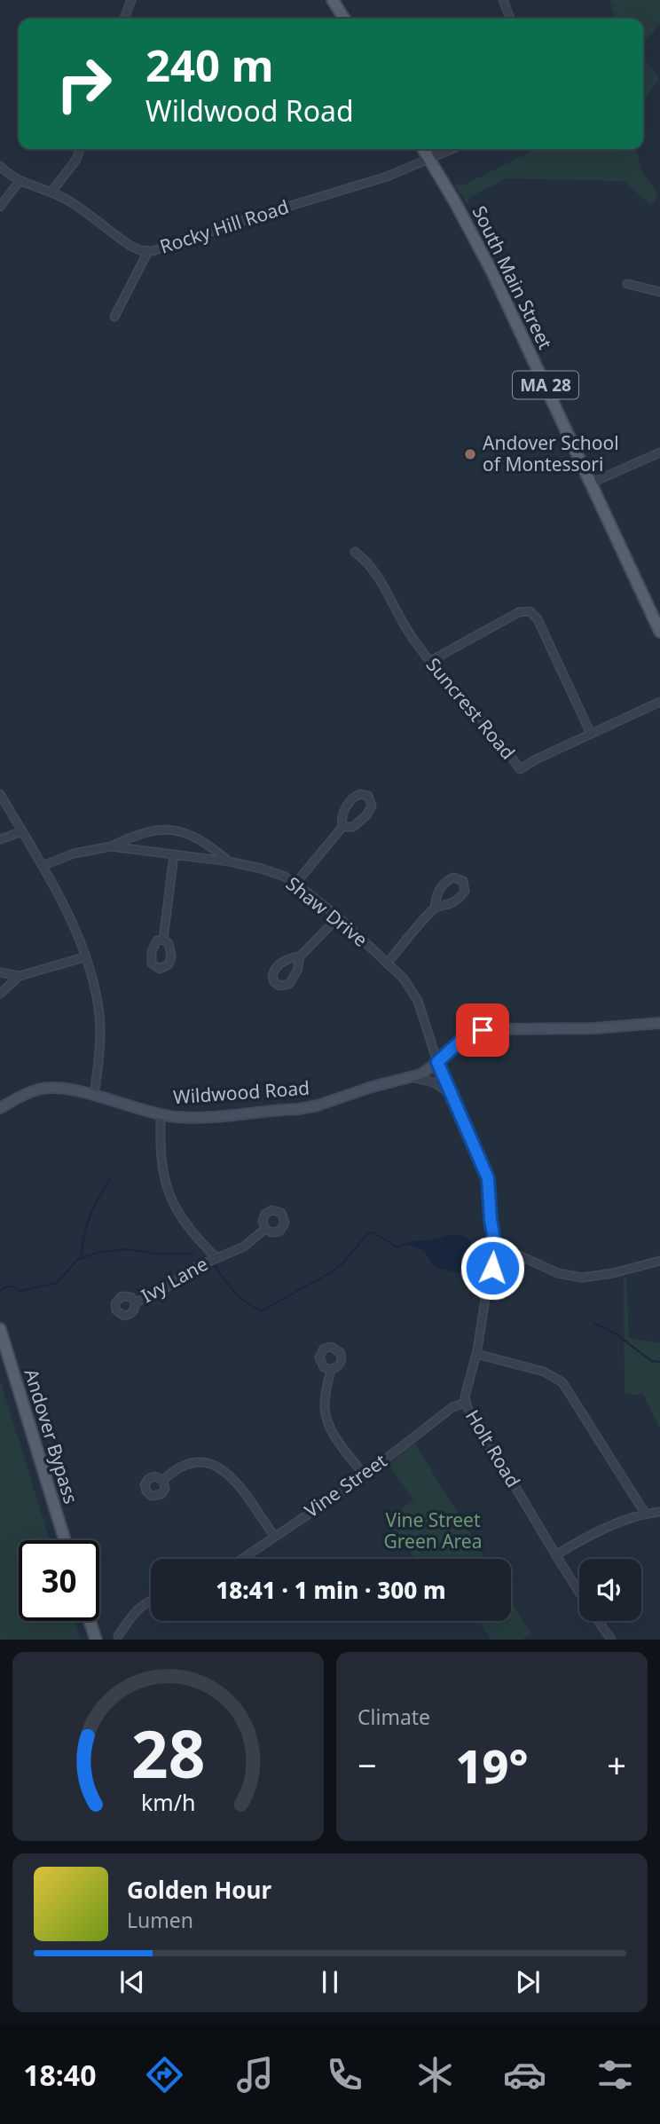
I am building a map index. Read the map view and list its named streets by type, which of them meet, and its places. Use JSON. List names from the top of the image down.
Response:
{
  "streets": {
    "main road": ["South Main Street", "MA 28", "Andover Bypass"],
    "street": [
      "Rocky Hill Road",
      "Suncrest Road",
      "Shaw Drive",
      "Wildwood Road",
      "Ivy Lane",
      "Holt Road",
      "Vine Street"
    ]
  },
  "crossings": [
    ["Rocky Hill Road", "South Main Street"],
    ["Shaw Drive", "Wildwood Road"],
    ["Shaw Drive", "Holt Road"],
    ["Wildwood Road", "Ivy Lane"],
    ["Wildwood Road", "Holt Road"],
    ["Holt Road", "Vine Street"]
  ],
  "parks": ["Vine Street Green Area"],
  "places": ["Andover School of Montessori"],
  "page": {
    "turn": ["240 m", "Wildwood Road"],
    "limit": "30",
    "trip": "18:41 · 1 min · 300 m",
    "tile": "Climate",
    "heat": ["−", "19°", "+"],
    "song": ["Golden Hour", "Lumen"],
    "tabs": "18:40",
    "gauge": ["28", "km/h"]
  }
}
